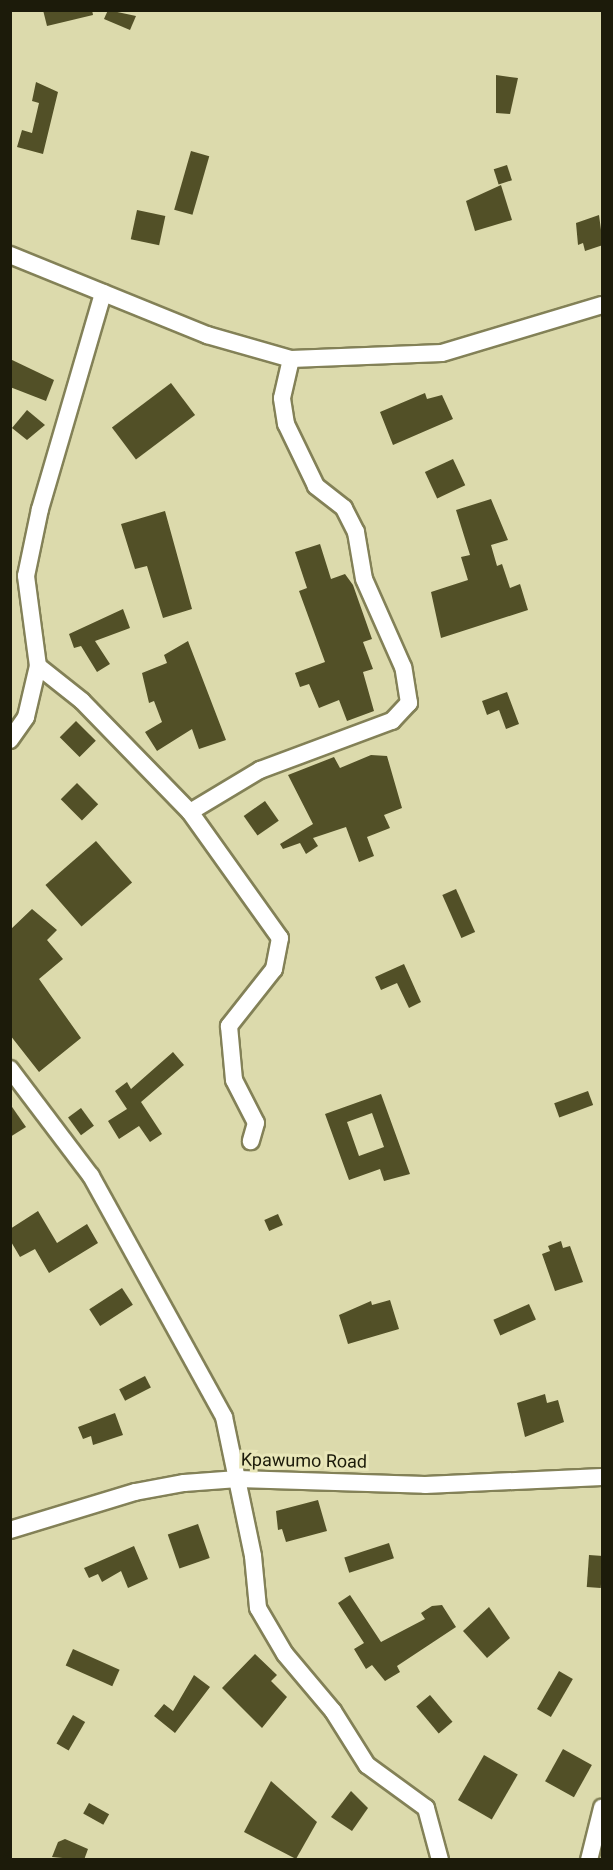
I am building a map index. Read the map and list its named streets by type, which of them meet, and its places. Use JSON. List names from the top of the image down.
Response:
{
  "streets": {
    "street": ["Kpawumo Road"]
  }
}
